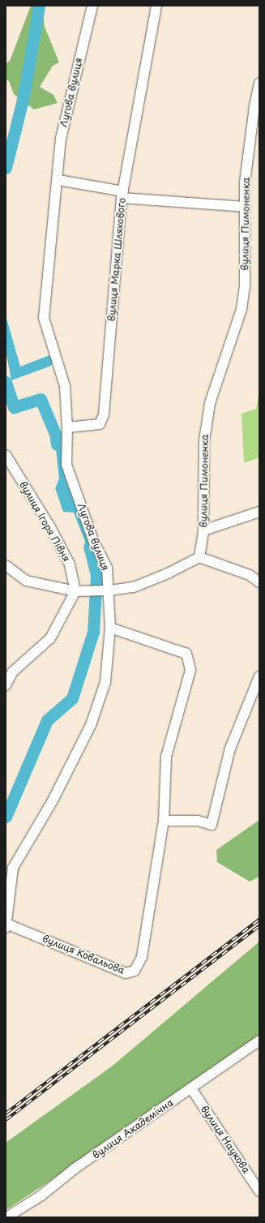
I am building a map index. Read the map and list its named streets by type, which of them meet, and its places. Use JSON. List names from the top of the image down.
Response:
{
  "streets": {
    "street": [
      "Лугова вулиця",
      "вулиця Пимоненка",
      "вулиця Марка Шляхового",
      "вулиця Ігоря Півня",
      "вулиця Ковальова",
      "вулиця Академічна",
      "вулиця Наукова"
    ]
  },
  "crossings": [
    ["Лугова вулиця", "вулиця Марка Шляхового"],
    ["Лугова вулиця", "вулиця Ковальова"],
    ["вулиця Академічна", "вулиця Наукова"]
  ]
}
